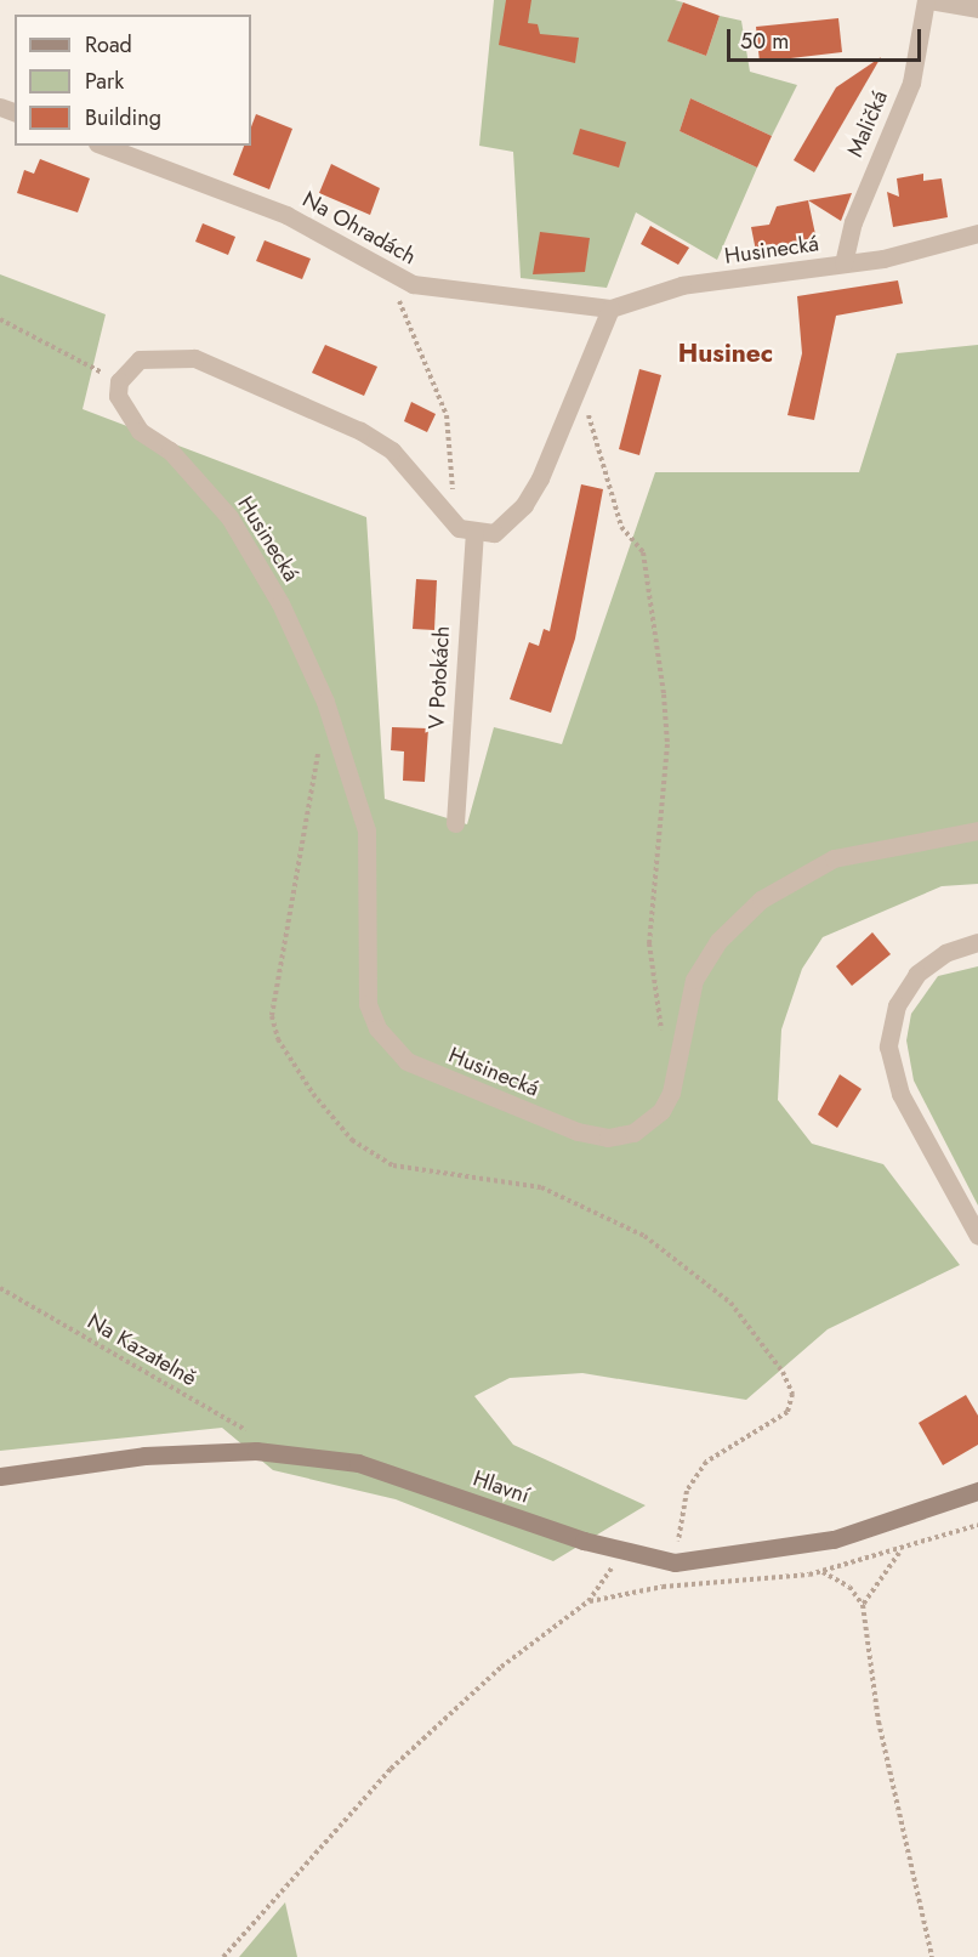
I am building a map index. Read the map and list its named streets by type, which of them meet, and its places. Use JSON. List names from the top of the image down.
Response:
{
  "streets": {
    "street": [
      "Maličká",
      "Na Ohradách",
      "Husinecká",
      "V Potokách",
      "Hlavní"
    ],
    "path": ["Na Kazatelně"]
  },
  "crossings": [
    ["Maličká", "Husinecká"],
    ["Na Ohradách", "Husinecká"],
    ["Na Kazatelně", "Hlavní"]
  ],
  "districts": ["Husinec"],
  "legend": ["Road", "Park", "Building"],
  "scale_bar": "50 m"
}
